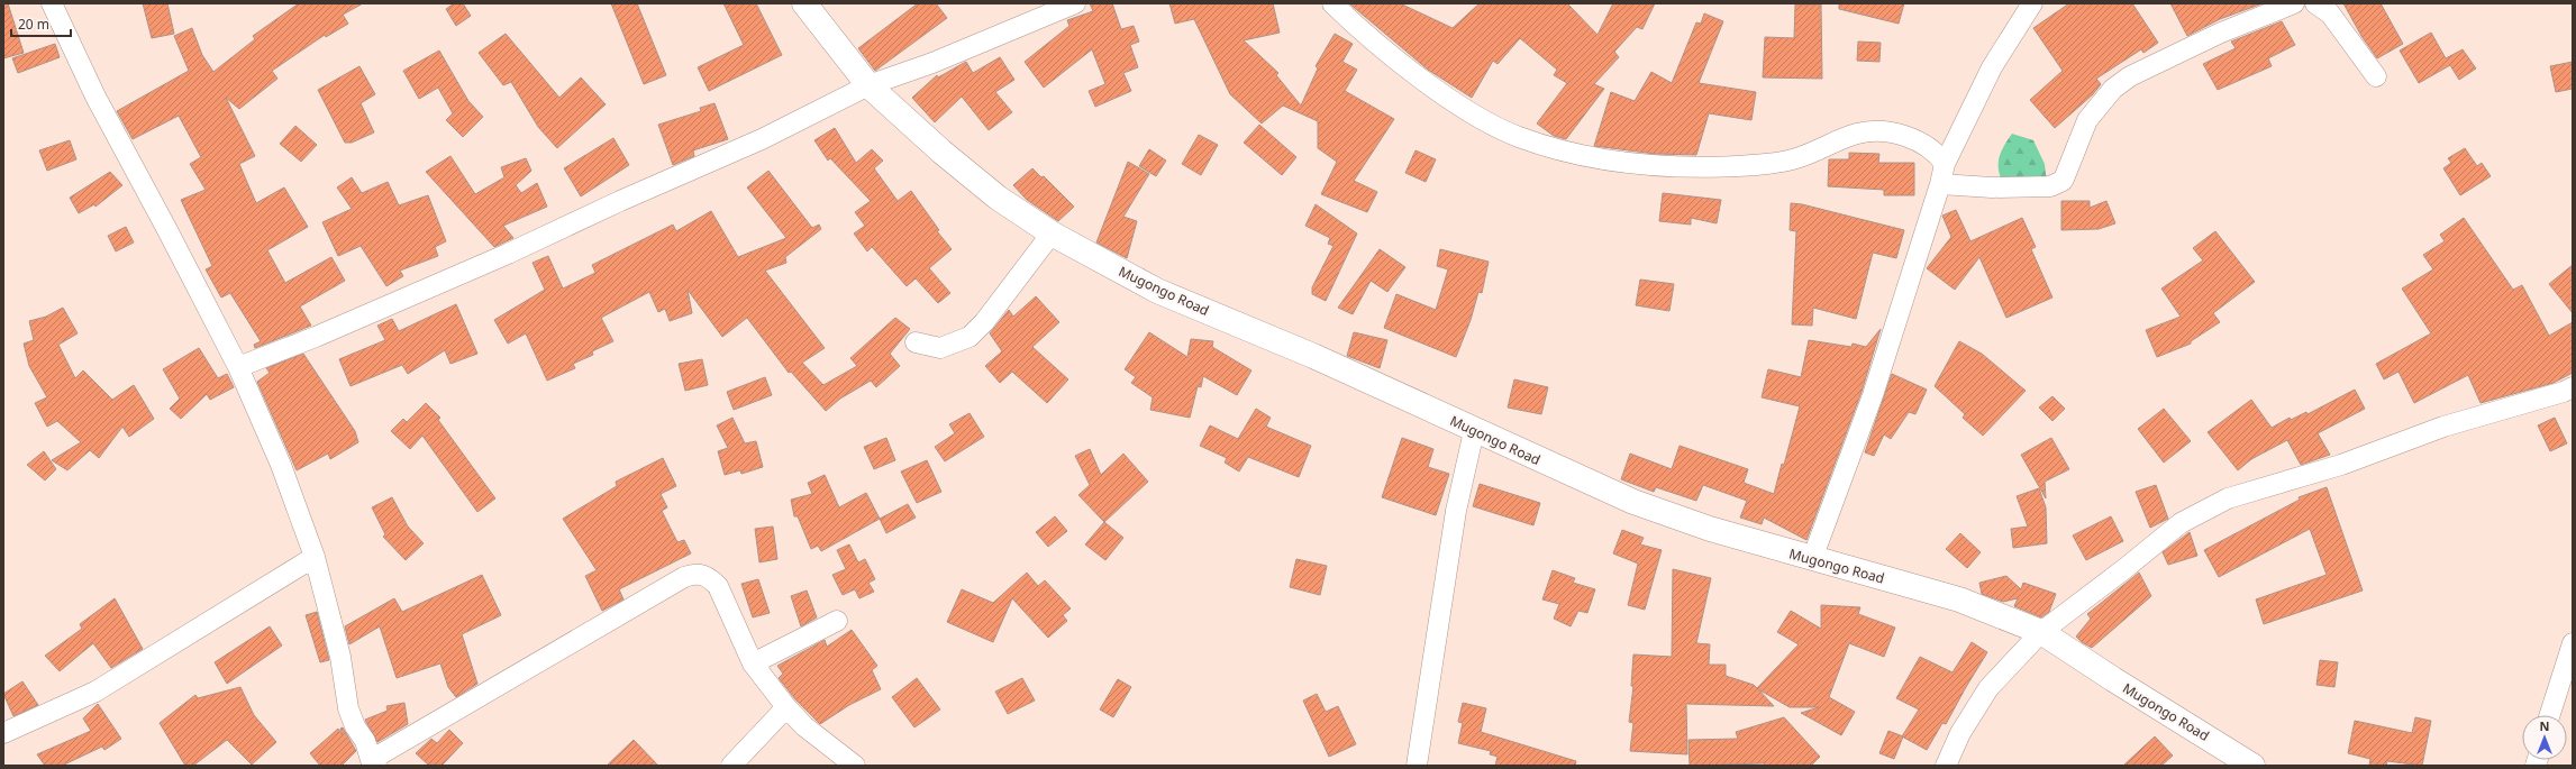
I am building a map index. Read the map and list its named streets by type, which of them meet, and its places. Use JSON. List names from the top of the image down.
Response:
{
  "streets": {
    "street": ["Mugongo Road"]
  },
  "scale_bar": "20 m",
  "north": "top"
}
